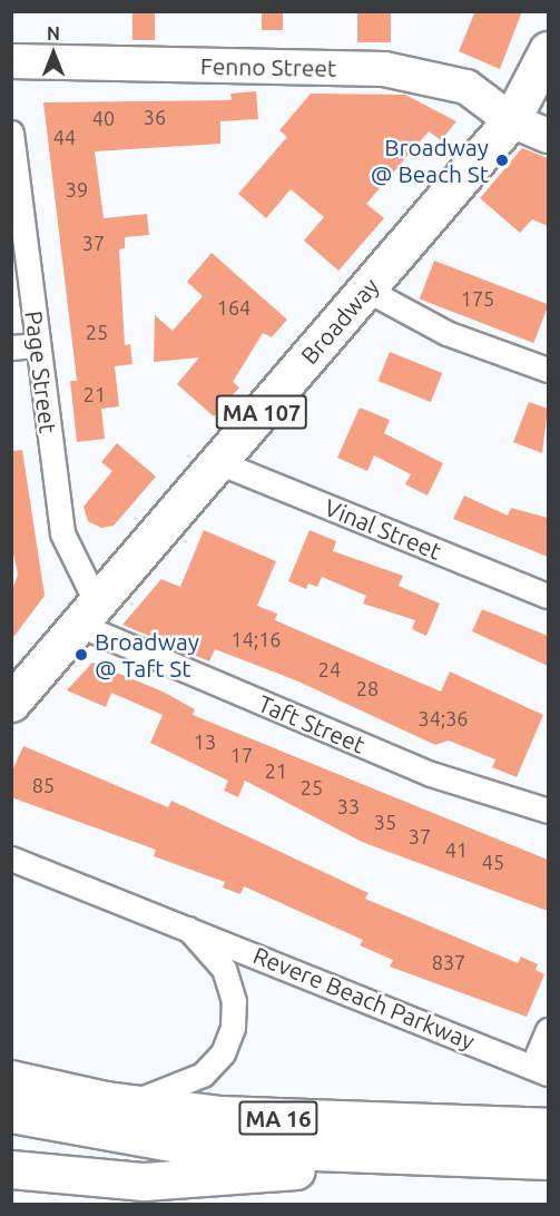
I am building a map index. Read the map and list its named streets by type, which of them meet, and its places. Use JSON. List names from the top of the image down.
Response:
{
  "streets": {
    "main road": [
      "Broadway",
      "MA 107",
      "Revere Beach Parkway",
      "MA 16"
    ],
    "street": [
      "Fenno Street",
      "Page Street",
      "Vinal Street",
      "Taft Street"
    ]
  },
  "crossings": [
    ["Fenno Street", "Broadway"],
    ["Broadway", "Page Street"],
    ["Broadway", "Vinal Street"],
    ["Broadway", "Taft Street"],
    ["Page Street", "Taft Street"]
  ],
  "places": ["Broadway @ Beach St", "Broadway @ Taft St"],
  "house_numbers": [
    "36",
    "40",
    "44",
    "39",
    "37",
    "175",
    "164",
    "25",
    "21",
    "14;16",
    "24",
    "28",
    "34;36",
    "13",
    "17",
    "21",
    "85",
    "25",
    "33",
    "35",
    "37",
    "41",
    "45",
    "837"
  ],
  "north": "top"
}
